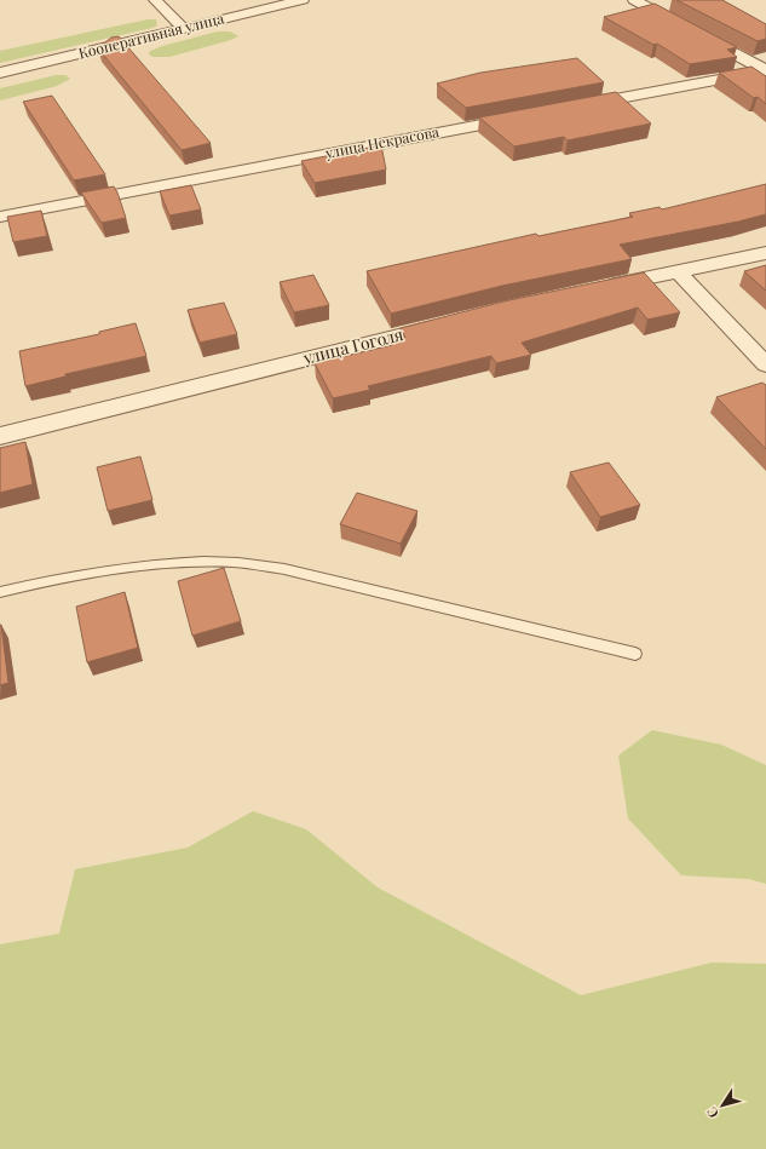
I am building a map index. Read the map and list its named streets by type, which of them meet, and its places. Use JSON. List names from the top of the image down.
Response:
{
  "streets": {
    "street": ["Кооперативная улица", "улица Некрасова", "улица Гоголя"]
  },
  "north": "bottom left"
}
